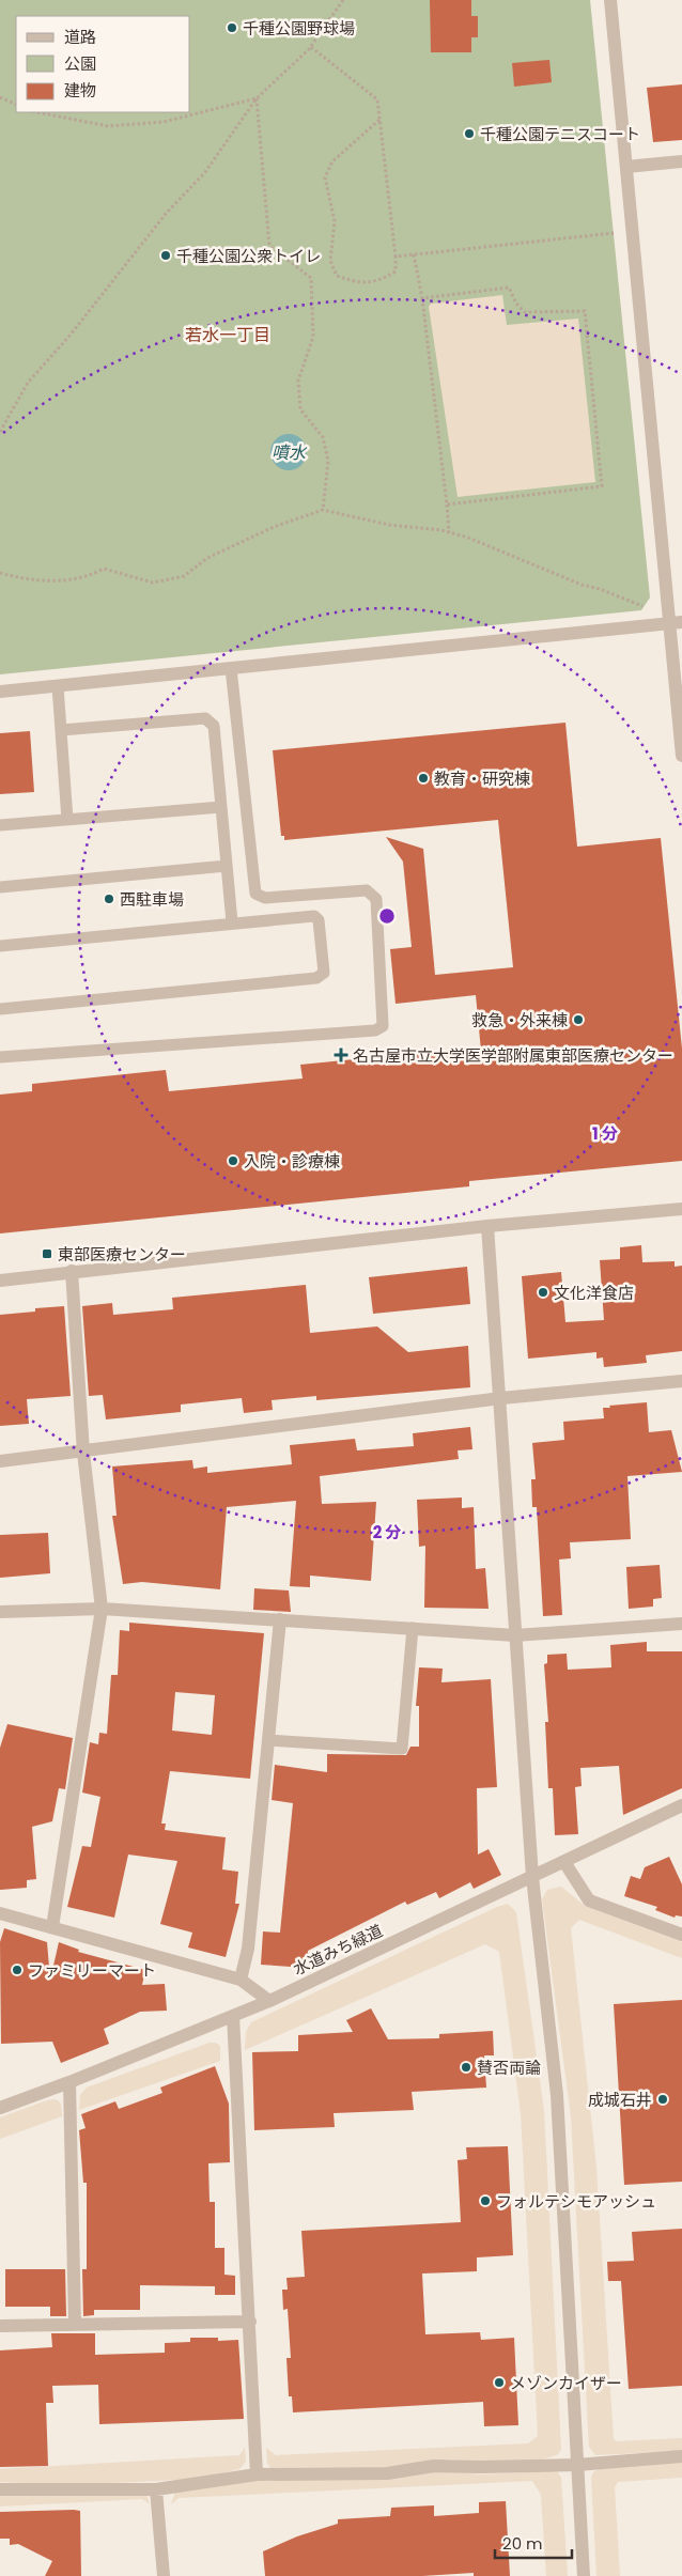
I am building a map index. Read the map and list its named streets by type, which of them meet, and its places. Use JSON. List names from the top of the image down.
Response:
{
  "streets": {
    "street": ["水道みち緑道"]
  },
  "districts": ["若水一丁目"],
  "water": ["噴水"],
  "places": {
    "other": [
      "千種公園野球場",
      "千種公園テニスコート",
      "千種公園公衆トイレ",
      "教育・研究棟",
      "西駐車場",
      "救急・外来棟",
      "入院・診療棟",
      "文化洋食店",
      "ファミリーマート",
      "賛否両論",
      "成城石井",
      "フォルテシモアッシュ",
      "メゾンカイザー"
    ],
    "health": ["名古屋市立大学医学部附属東部医療センター"],
    "transit": ["東部医療センター"]
  },
  "legend": ["道路", "公園", "建物"],
  "scale_bar": "20 m",
  "rings": ["1 分", "2 分"]
}
